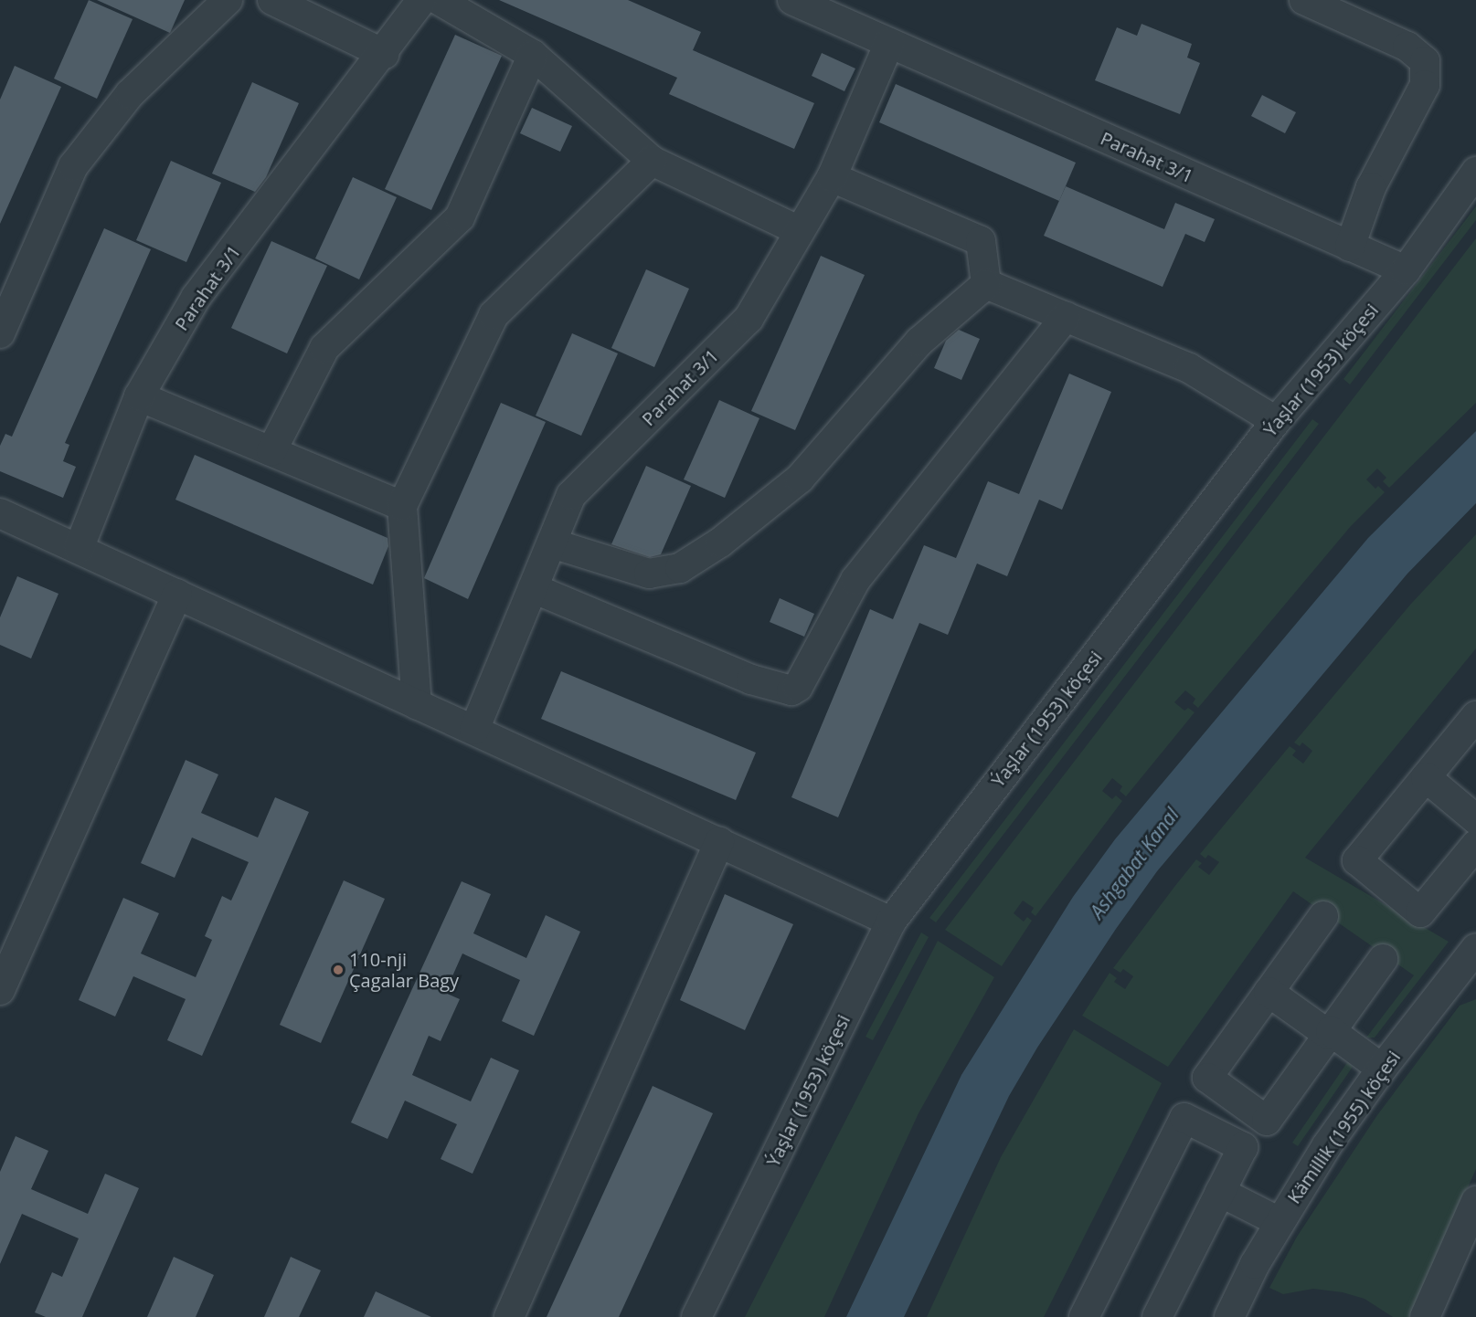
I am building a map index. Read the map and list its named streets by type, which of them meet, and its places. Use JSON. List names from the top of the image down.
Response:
{
  "streets": {
    "street": ["Parahat 3/1", "Ýaşlar (1953) köçesi", "Kämillik (1955) köçesi"]
  },
  "crossings": [
    ["Parahat 3/1", "Ýaşlar (1953) köçesi"]
  ],
  "water": ["Ashgabat Kanal"],
  "places": ["110-nji Çagalar Bagy"]
}
